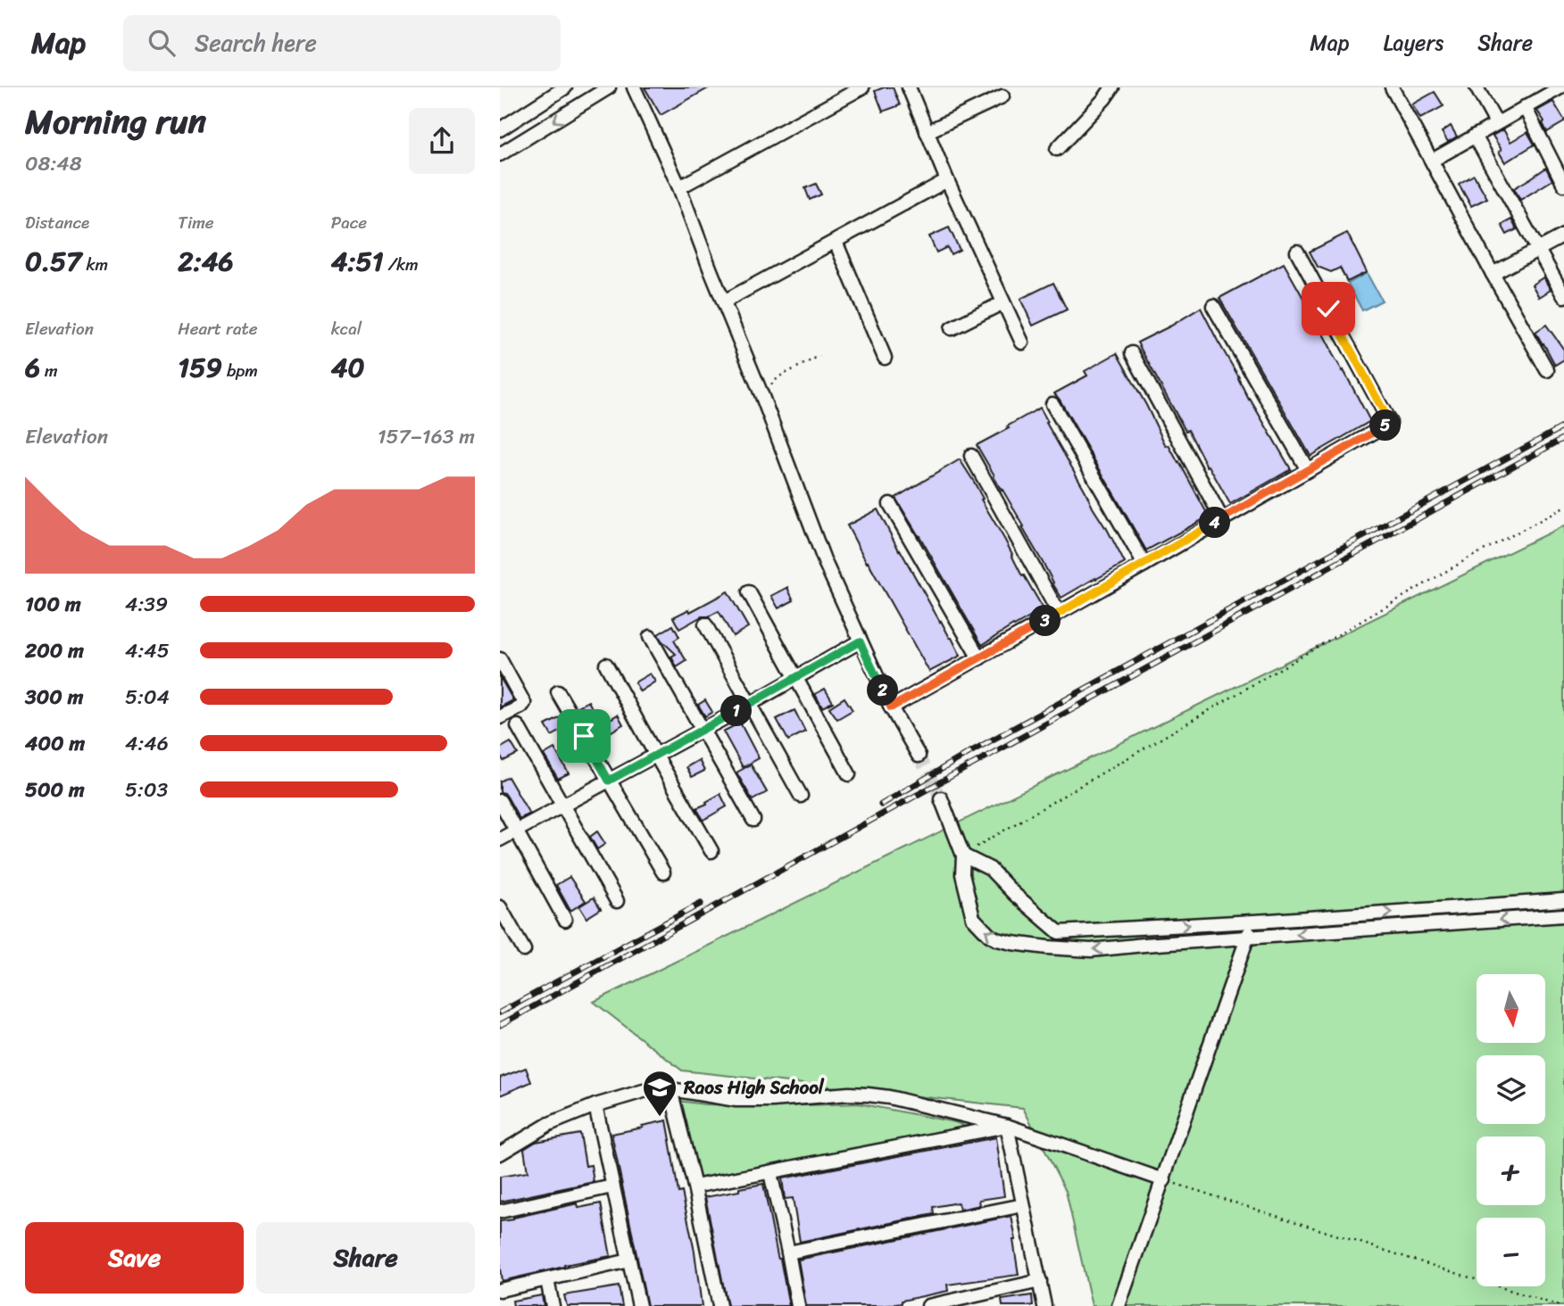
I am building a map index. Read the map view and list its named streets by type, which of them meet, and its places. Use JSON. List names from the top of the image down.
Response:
{
  "places": {
    "school or university": ["Raos High School"]
  },
  "north": "bottom",
  "page": {
    "header": "Map",
    "search": "Search here",
    "nav": ["Map", "Layers", "Share"],
    "heading": ["Morning run", "08:48"],
    "stats": [
      ["Distance", "0.57 km"],
      ["Time", "2:46"],
      ["Pace", "4:51 /km"],
      ["Elevation", "6 m"],
      ["Heart rate", "159 bpm"],
      ["kcal", "40"]
    ],
    "chart": ["Elevation", "157–163 m"],
    "pins": [
      "5",
      "4",
      "3",
      "2",
      "1"
    ],
    "list": [
      {
        "name": "100 m",
        "note": "4:39"
      },
      {
        "name": "200 m",
        "note": "4:45"
      },
      {
        "name": "300 m",
        "note": "5:04"
      },
      {
        "name": "400 m",
        "note": "4:46"
      },
      {
        "name": "500 m",
        "note": "5:03"
      }
    ],
    "map_buttons": ["+", "−"],
    "buttons": ["Save", "Share"]
  }
}
